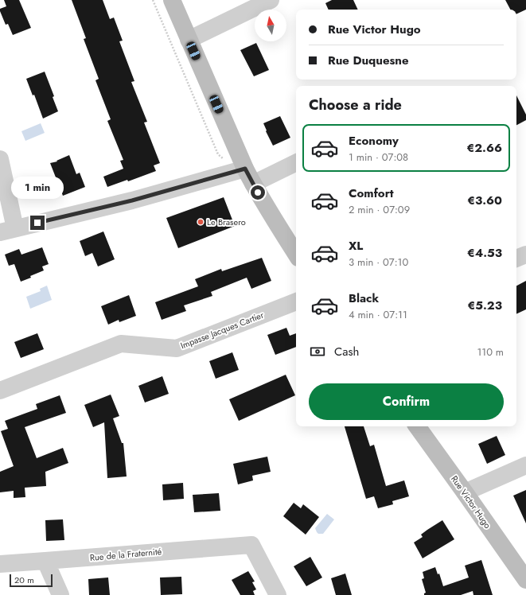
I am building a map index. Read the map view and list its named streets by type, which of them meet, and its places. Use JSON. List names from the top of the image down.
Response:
{
  "streets": {
    "street": ["Impasse Jacques Cartier", "Rue Victor Hugo", "Rue de la Fraternité"]
  },
  "places": ["Le Brasero"],
  "scale_bar": "20 m",
  "north": "top",
  "page": {
    "banner": ["Rue Victor Hugo", "Rue Duquesne"],
    "heading": "Choose a ride",
    "list": [
      {
        "name": "Economy",
        "note": "1 min · 07:08",
        "value": "€2.66"
      },
      {
        "name": "Comfort",
        "note": "2 min · 07:09",
        "value": "€3.60"
      },
      {
        "name": "XL",
        "note": "3 min · 07:10",
        "value": "€4.53"
      },
      {
        "name": "Black",
        "note": "4 min · 07:11",
        "value": "€5.23"
      }
    ],
    "bubble": "1 min",
    "pay": ["Cash", "110 m"],
    "buttons": "Confirm",
    "scale": "20 m"
  }
}
